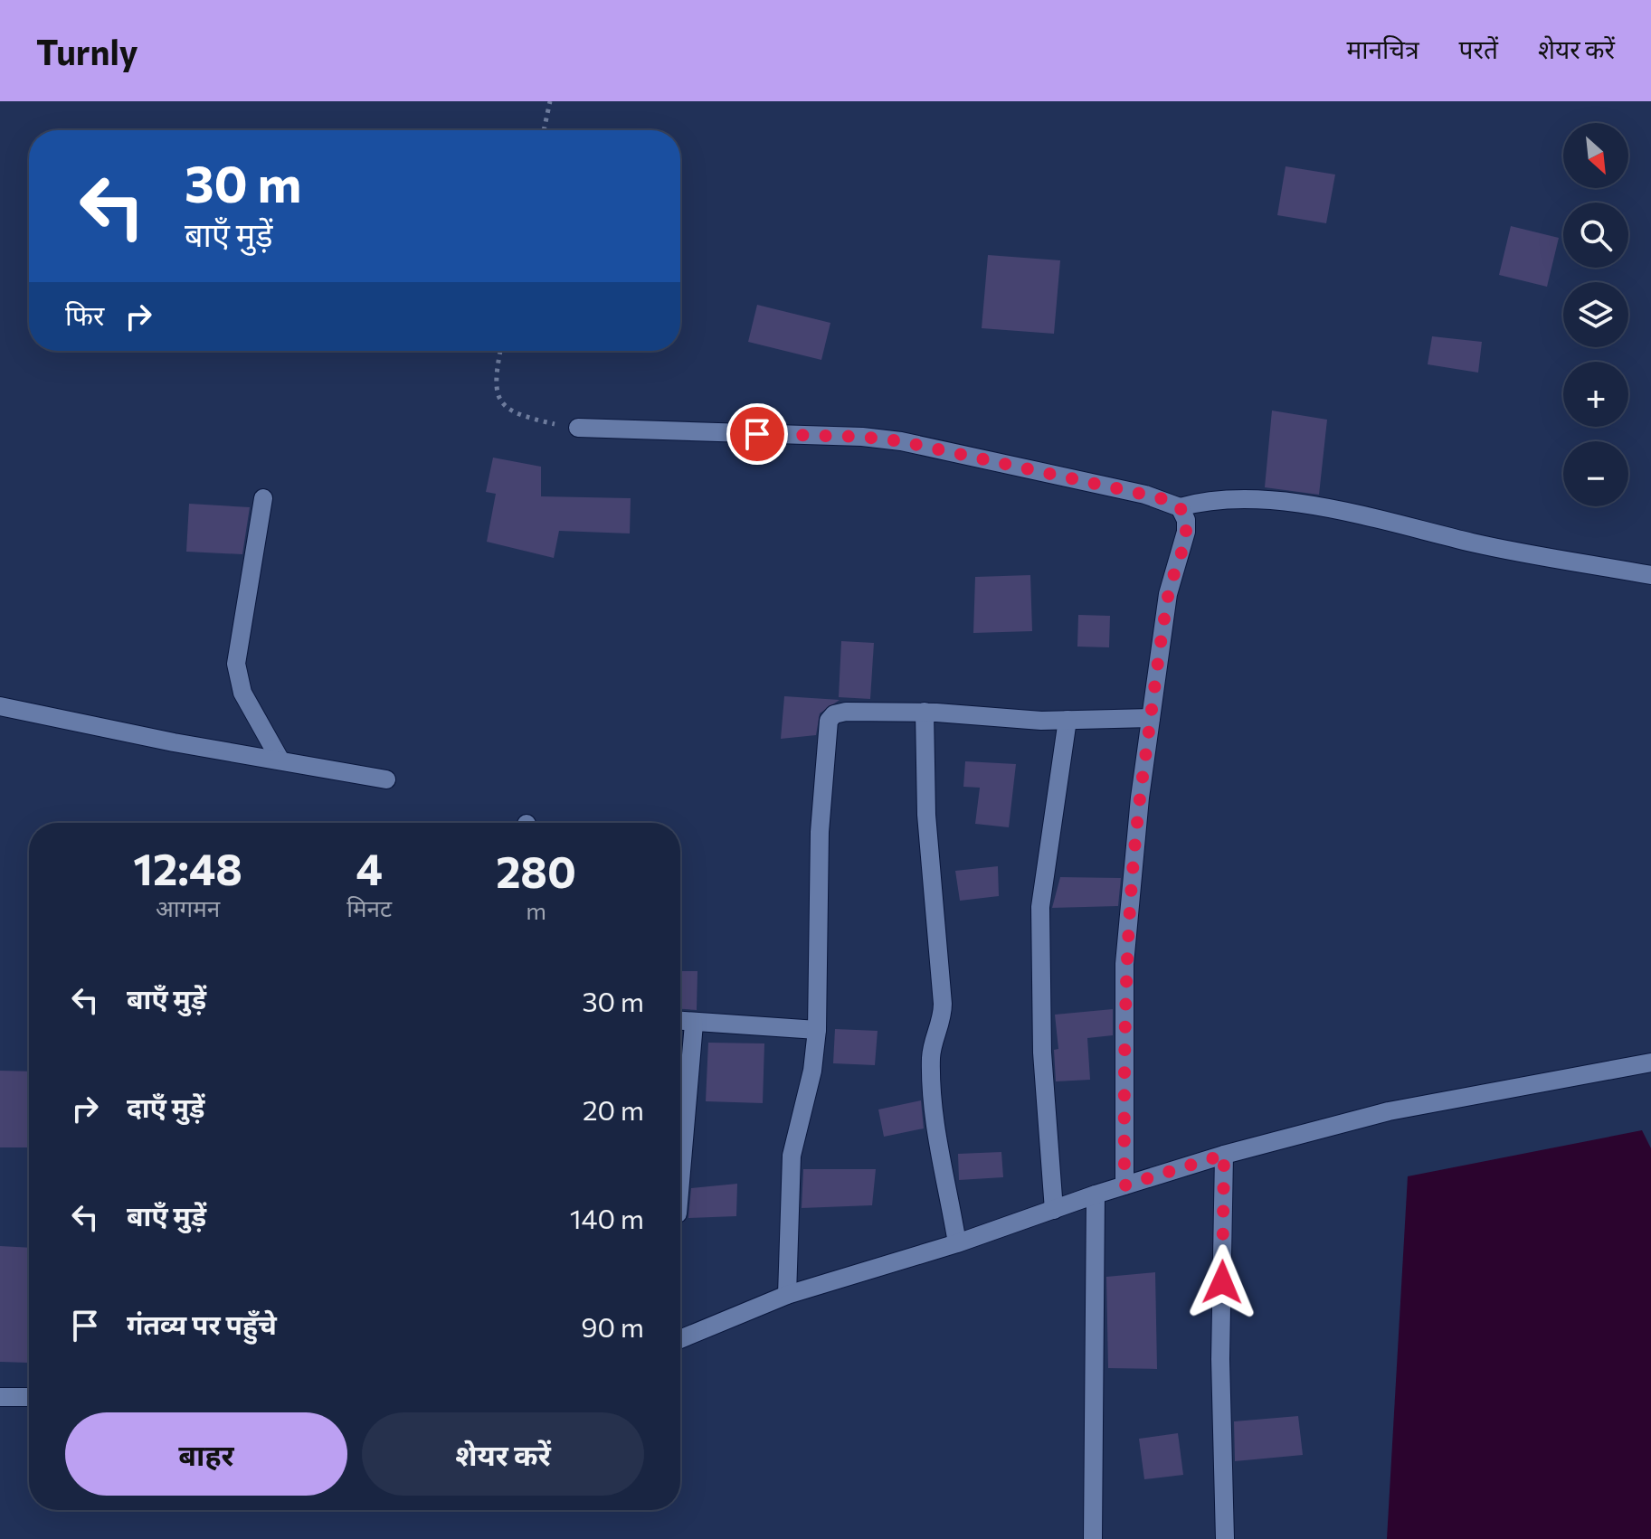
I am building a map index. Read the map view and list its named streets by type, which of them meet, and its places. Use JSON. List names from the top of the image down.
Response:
{
  "north": "bottom right",
  "page": {
    "header": "Turnly",
    "nav": ["मानचित्र", "परतें", "शेयर करें"],
    "map_buttons": ["+", "−"],
    "turn": ["30 m", "बाएँ मुड़ें"],
    "then": "फिर",
    "eta": [
      "12:48",
      "आगमन",
      "4",
      "मिनट",
      "280",
      "m"
    ],
    "list": [
      {
        "name": "बाएँ मुड़ें",
        "value": "30 m"
      },
      {
        "name": "दाएँ मुड़ें",
        "value": "20 m"
      },
      {
        "name": "बाएँ मुड़ें",
        "value": "140 m"
      },
      {
        "name": "गंतव्य पर पहुँचे",
        "value": "90 m"
      }
    ],
    "buttons": ["बाहर", "शेयर करें"]
  }
}
